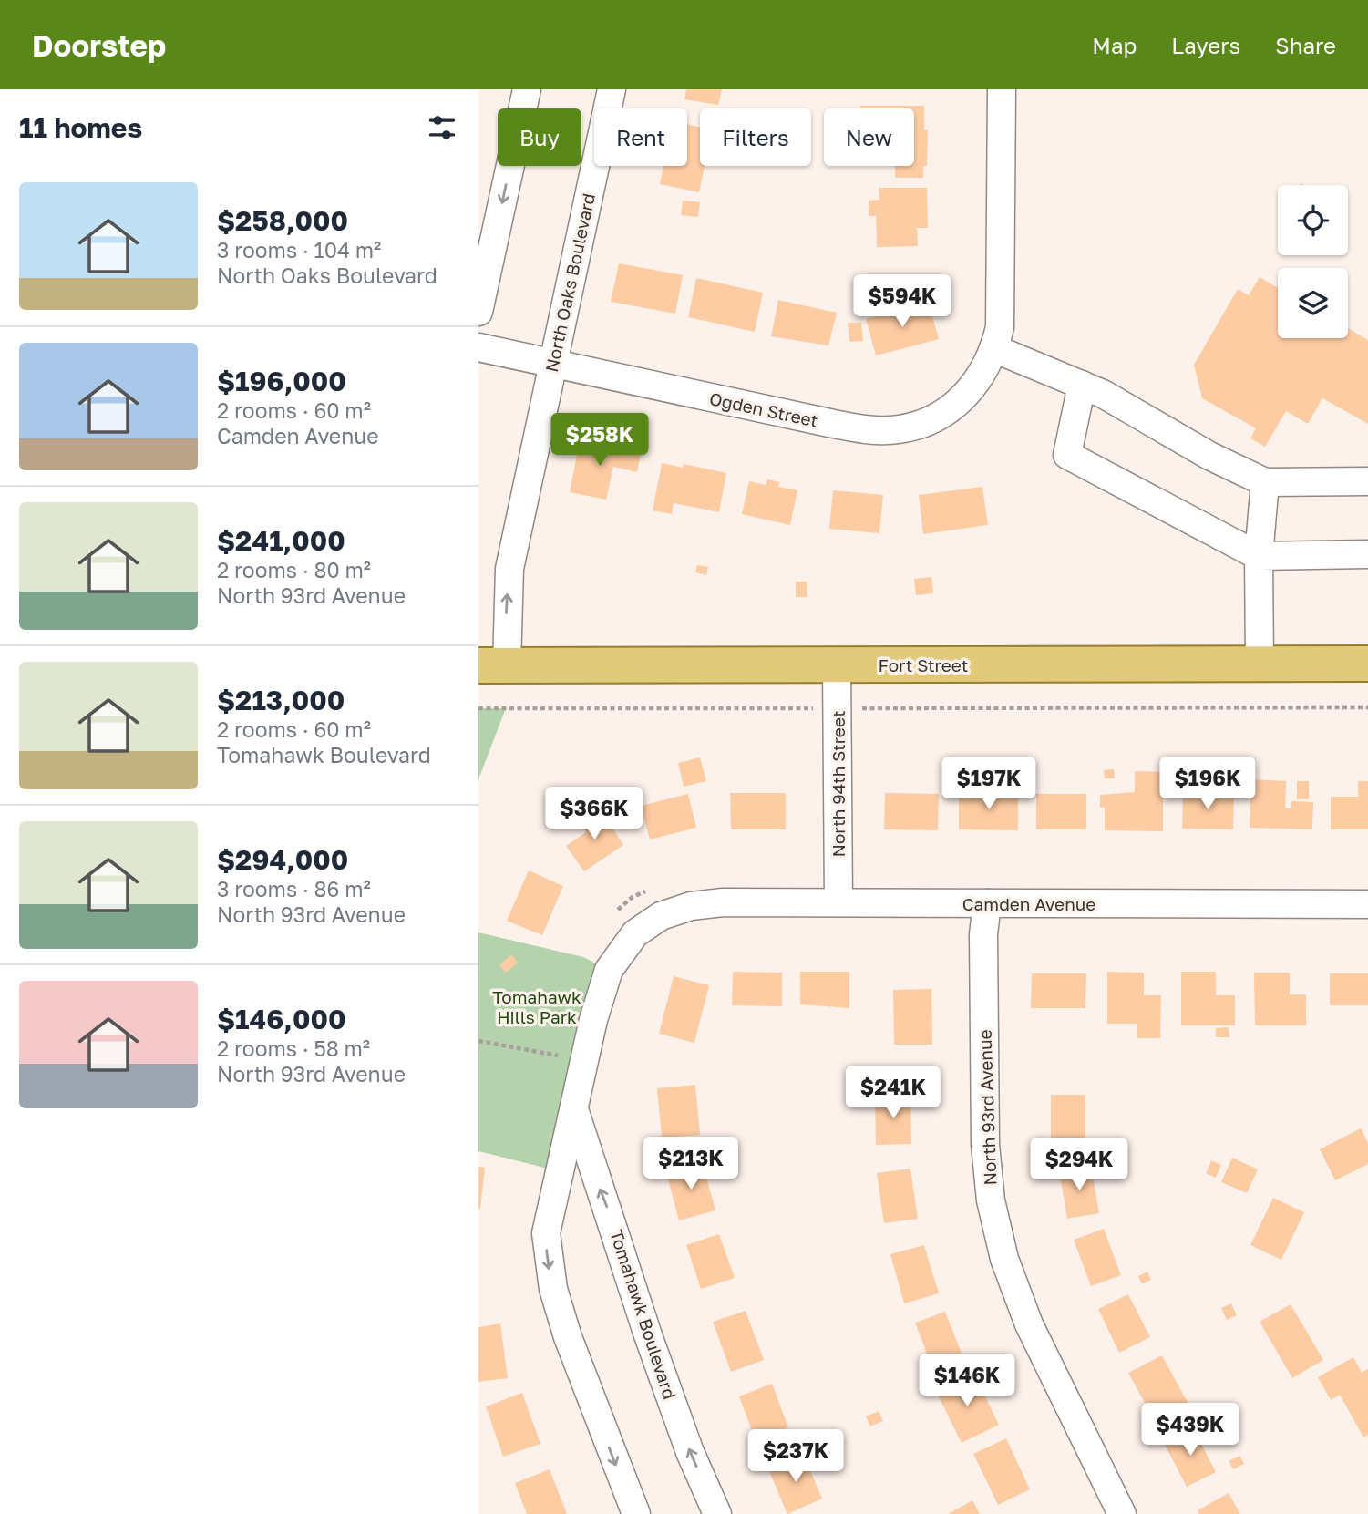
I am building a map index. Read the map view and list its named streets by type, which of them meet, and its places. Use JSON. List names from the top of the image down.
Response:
{
  "streets": {
    "main road": ["Fort Street"],
    "street": [
      "North Oaks Boulevard",
      "Ogden Street",
      "North 94th Street",
      "Camden Avenue",
      "North 93rd Avenue",
      "Tomahawk Boulevard"
    ]
  },
  "crossings": [
    ["North Oaks Boulevard", "Ogden Street"],
    ["North Oaks Boulevard", "Fort Street"],
    ["Fort Street", "North 94th Street"],
    ["North 94th Street", "Camden Avenue"],
    ["Camden Avenue", "North 93rd Avenue"],
    ["Camden Avenue", "Tomahawk Boulevard"]
  ],
  "one_way": ["North Oaks Boulevard"],
  "parks": ["Tomahawk Hills Park"],
  "page": {
    "header": "Doorstep",
    "nav": ["Map", "Layers", "Share"],
    "heading": "11 homes",
    "chip": [
      "Buy",
      "Rent",
      "Filters",
      "New"
    ],
    "list": [
      {
        "name": "$258,000",
        "note": "3 rooms · 104 m² · North Oaks Boulevard"
      },
      {
        "name": "$196,000",
        "note": "2 rooms · 60 m² · Camden Avenue"
      },
      {
        "name": "$241,000",
        "note": "2 rooms · 80 m² · North 93rd Avenue"
      },
      {
        "name": "$213,000",
        "note": "2 rooms · 60 m² · Tomahawk Boulevard"
      },
      {
        "name": "$294,000",
        "note": "3 rooms · 86 m² · North 93rd Avenue"
      },
      {
        "name": "$146,000",
        "note": "2 rooms · 58 m² · North 93rd Avenue"
      }
    ],
    "price": [
      "$594K",
      "$258K",
      "$197K",
      "$196K",
      "$366K",
      "$241K",
      "$213K",
      "$294K",
      "$146K",
      "$439K",
      "$237K"
    ]
  }
}
